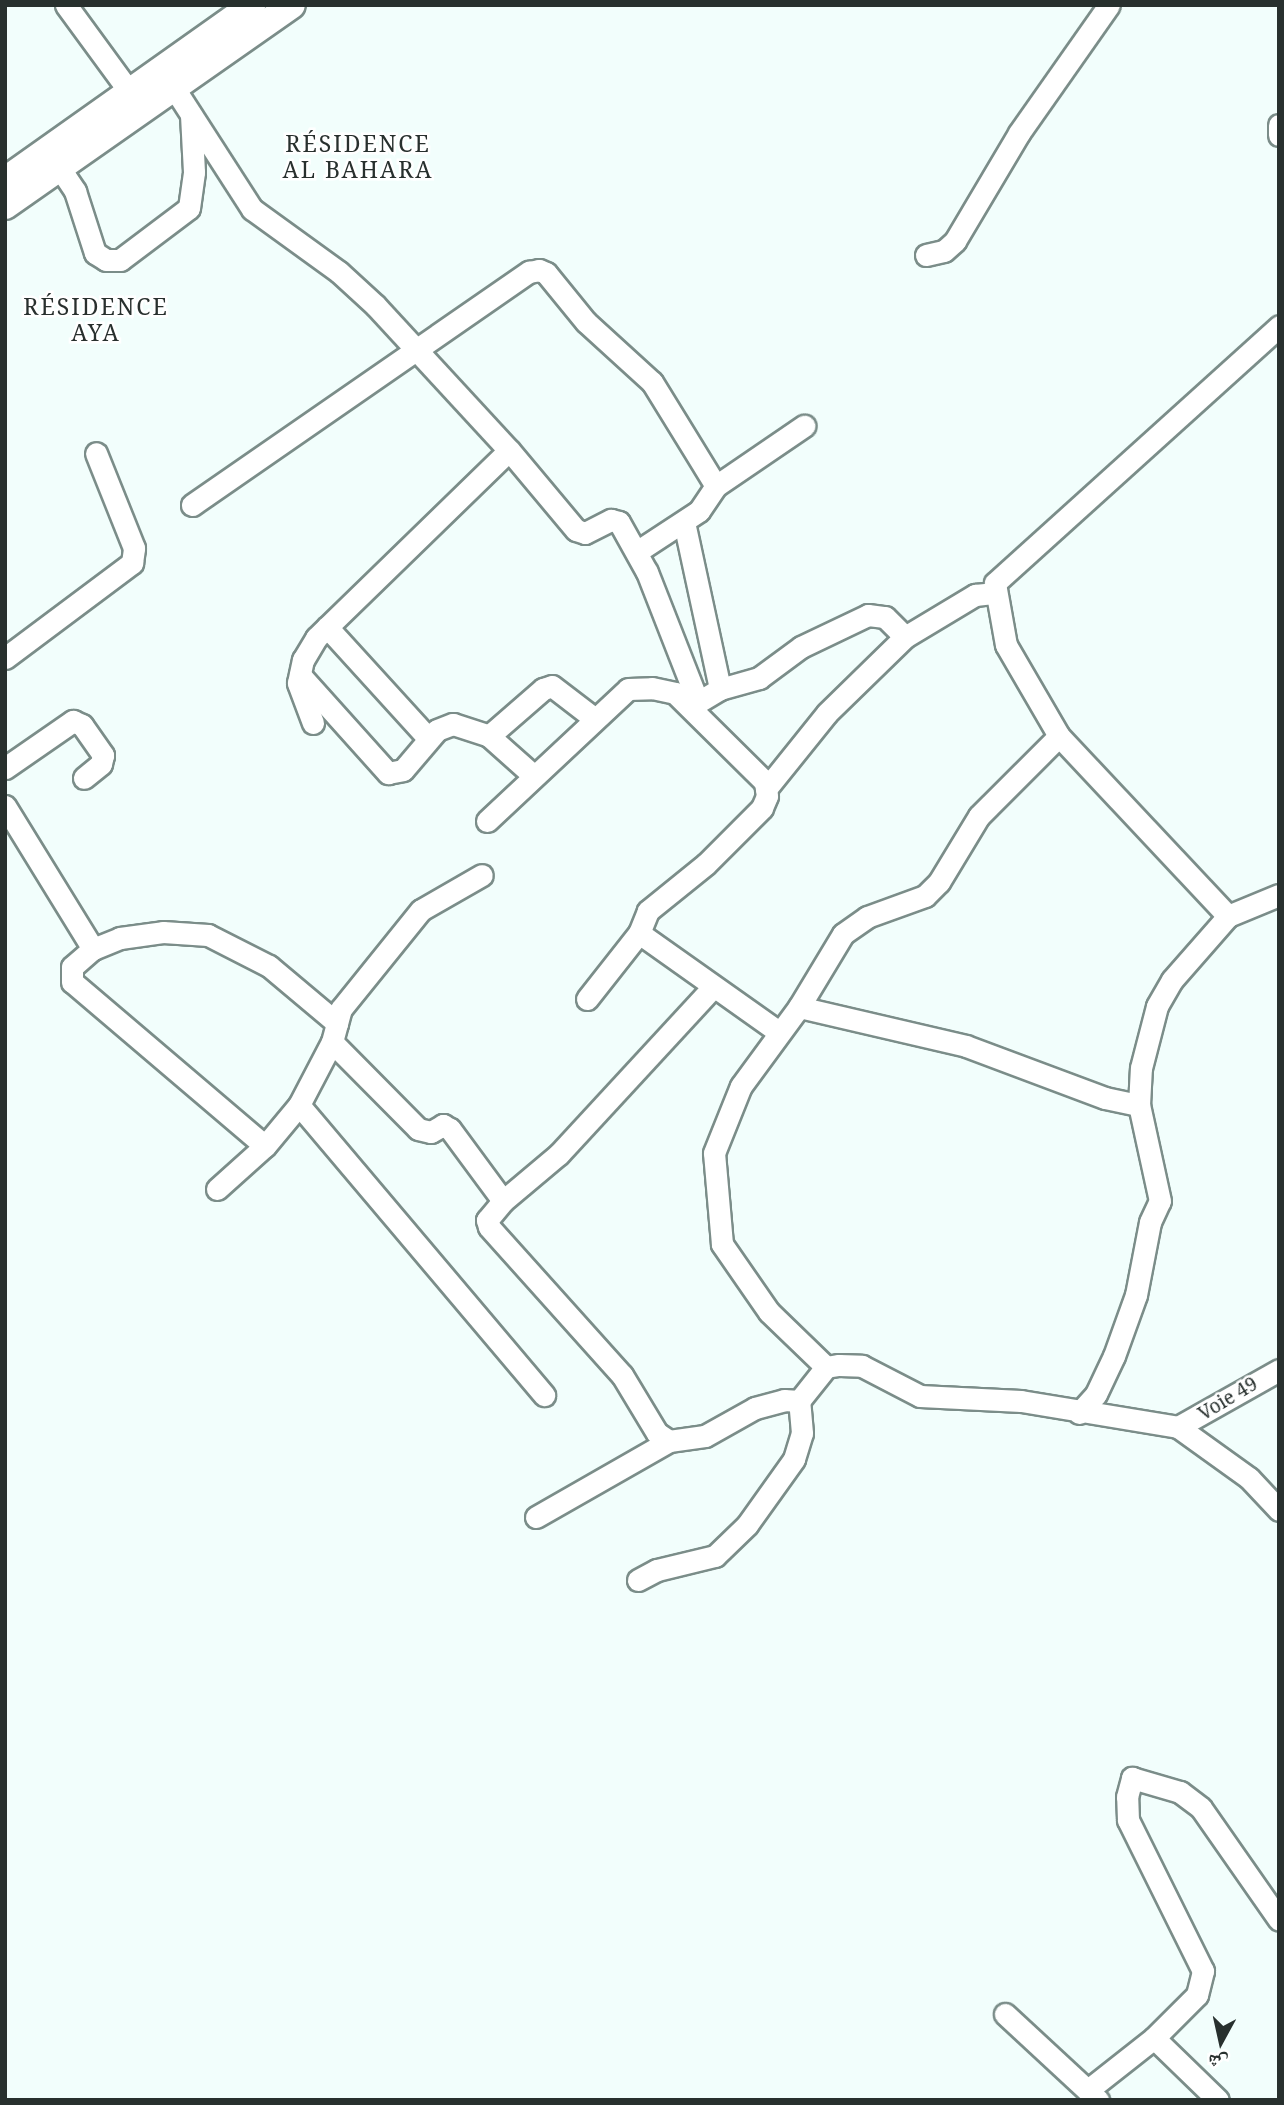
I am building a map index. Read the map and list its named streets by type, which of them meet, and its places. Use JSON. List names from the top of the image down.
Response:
{
  "streets": {
    "street": ["Voie 49"]
  },
  "districts": ["RÉSIDENCE AL BAHARA", "RÉSIDENCE AYA"],
  "north": "bottom"
}
